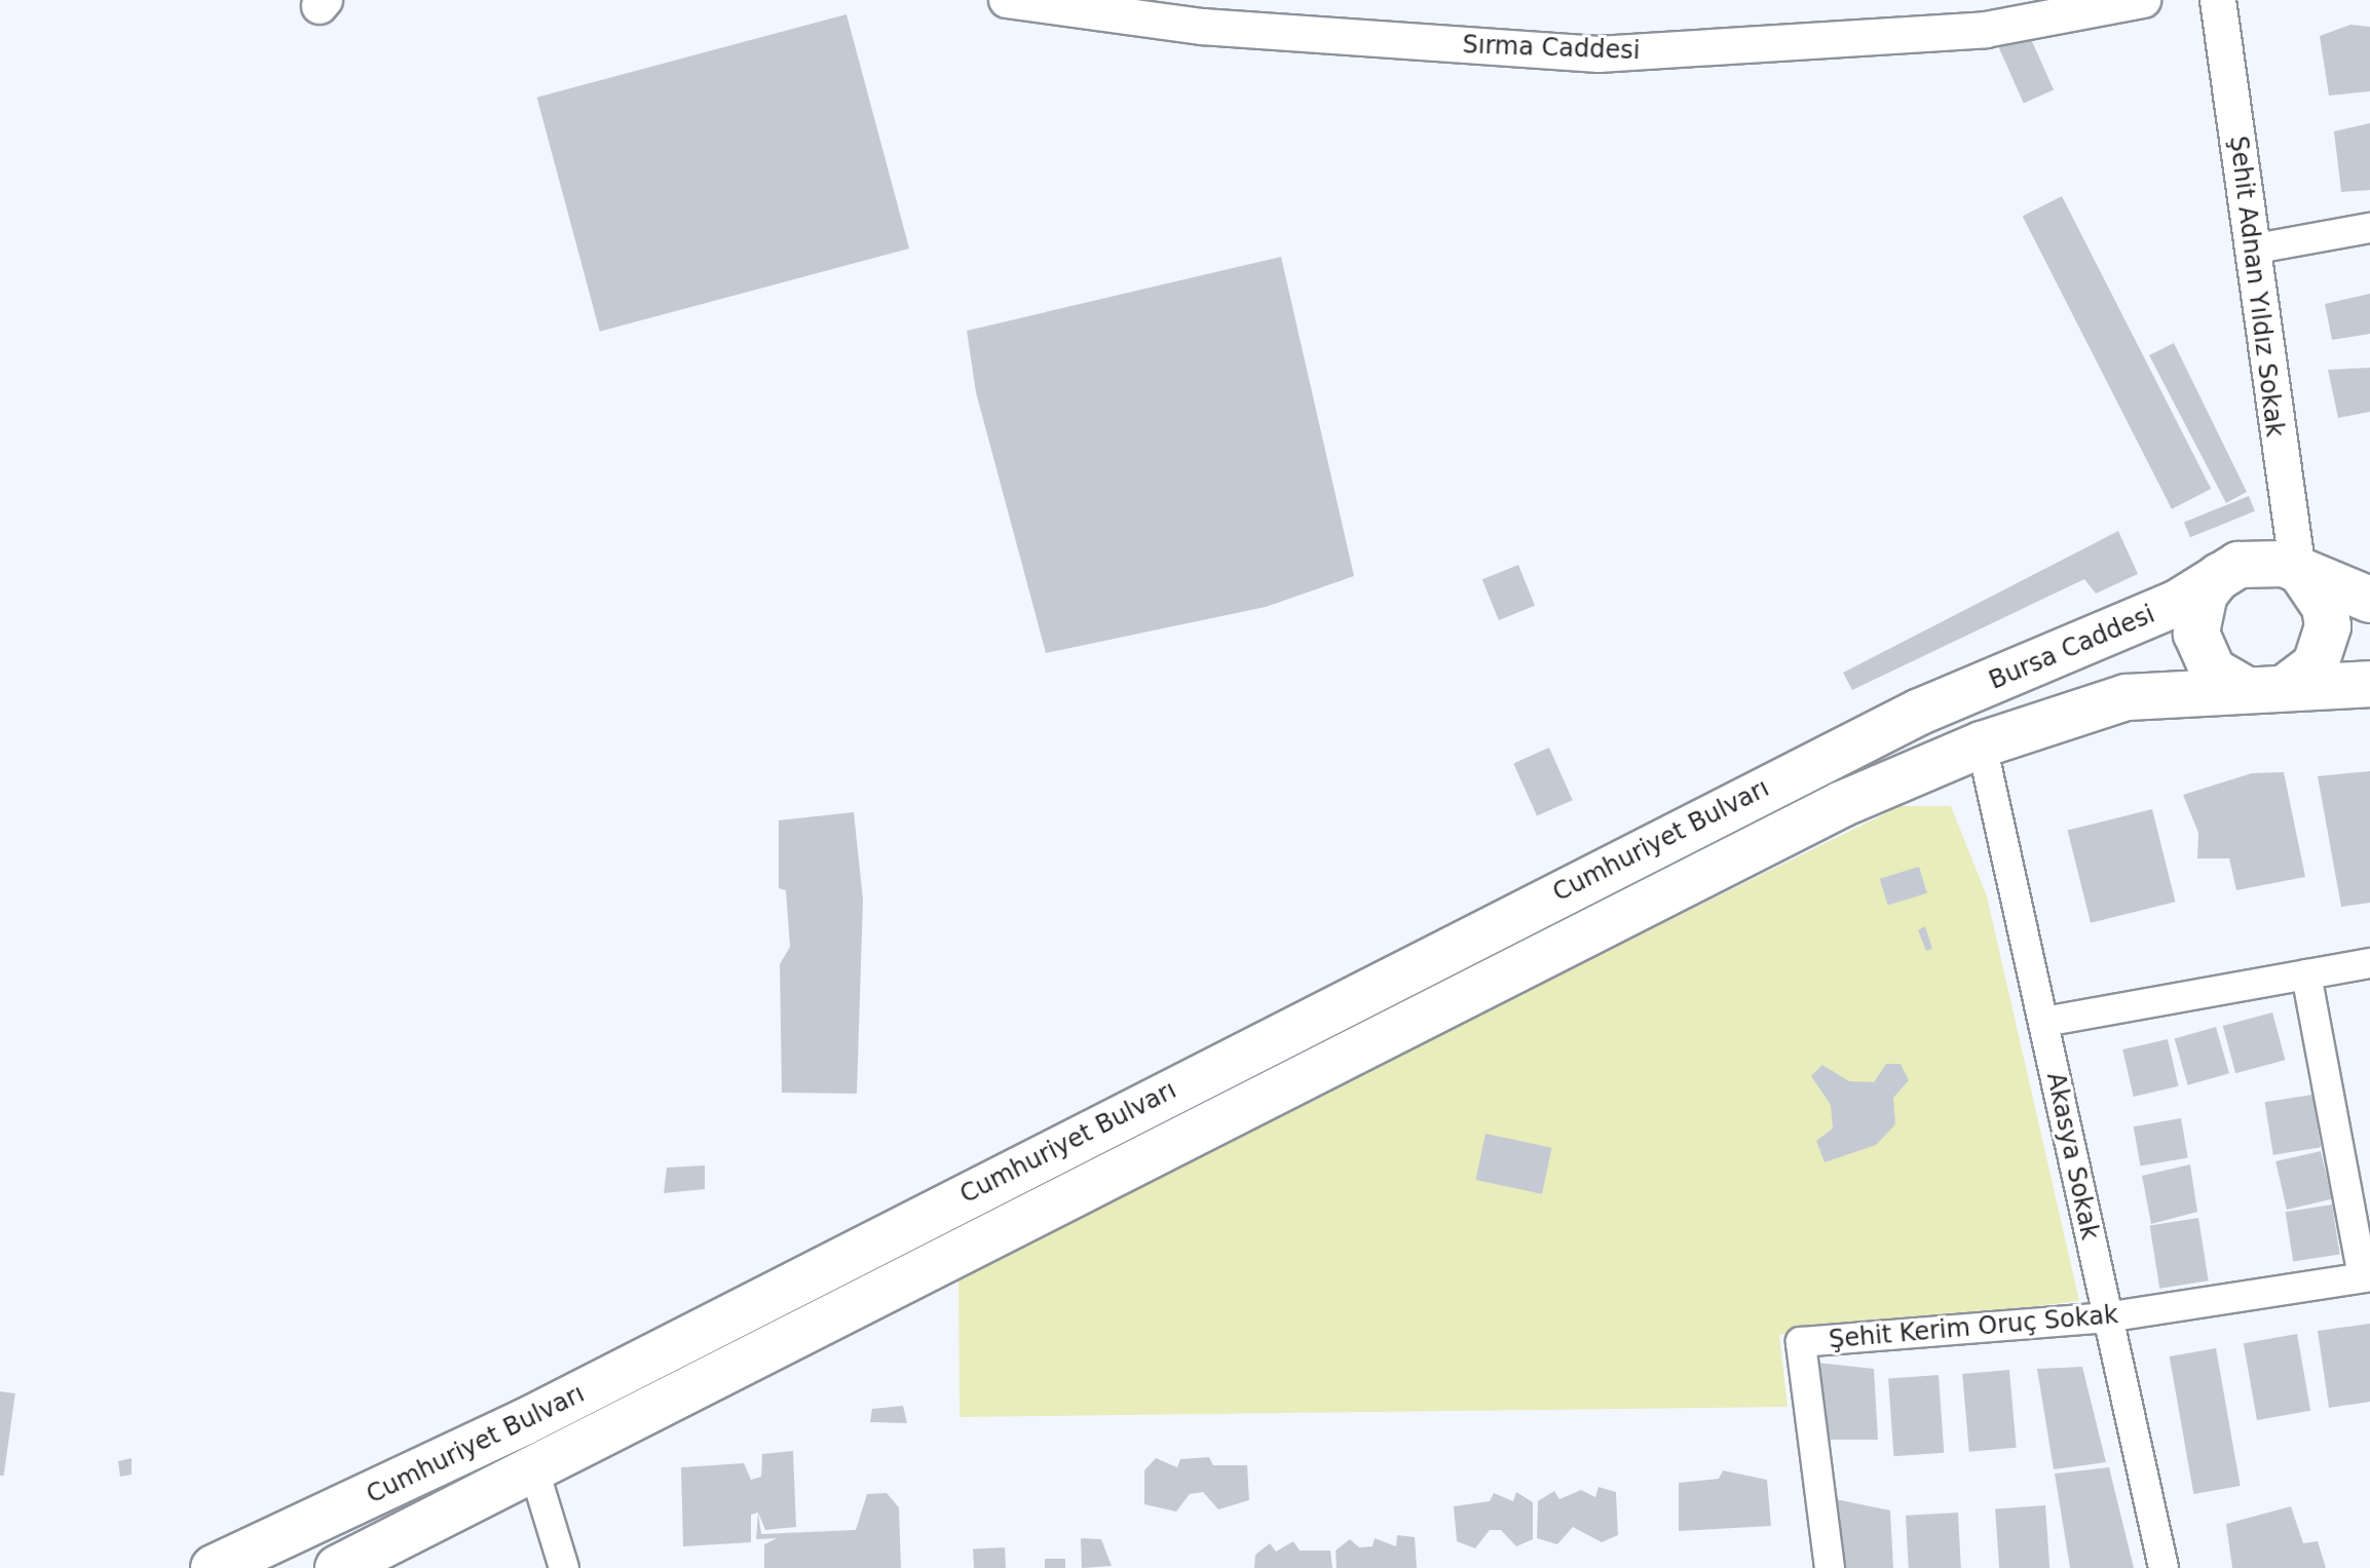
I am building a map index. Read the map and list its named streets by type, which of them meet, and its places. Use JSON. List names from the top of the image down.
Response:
{
  "streets": {
    "main road": ["Bursa Caddesi", "Cumhuriyet Bulvarı"],
    "street": [
      "Sırma Caddesi",
      "Şehit Adnan Yıldız Sokak",
      "Akasya Sokak",
      "Şehit Kerim Oruç Sokak"
    ]
  },
  "crossings": [
    ["Şehit Adnan Yıldız Sokak", "Bursa Caddesi"],
    ["Bursa Caddesi", "Cumhuriyet Bulvarı"],
    ["Cumhuriyet Bulvarı", "Akasya Sokak"],
    ["Akasya Sokak", "Şehit Kerim Oruç Sokak"]
  ]
}
